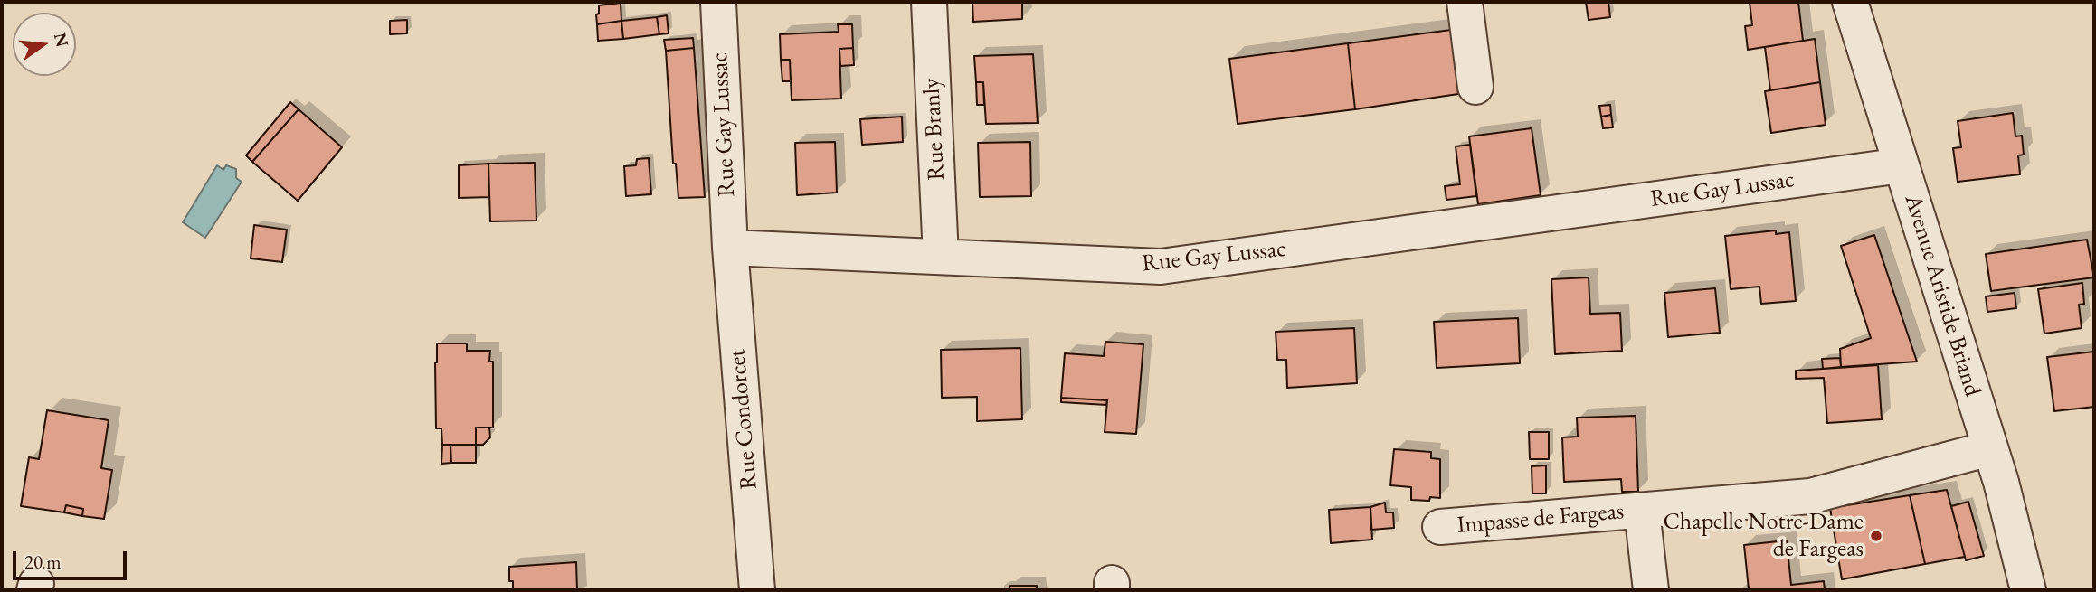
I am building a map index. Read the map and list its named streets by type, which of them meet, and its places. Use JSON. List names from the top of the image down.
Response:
{
  "streets": {
    "street": [
      "Rue Gay Lussac",
      "Rue Branly",
      "Avenue Aristide Briand",
      "Rue Condorcet",
      "Impasse de Fargeas"
    ]
  },
  "crossings": [
    ["Rue Gay Lussac", "Rue Branly"],
    ["Rue Gay Lussac", "Avenue Aristide Briand"],
    ["Rue Gay Lussac", "Rue Condorcet"],
    ["Avenue Aristide Briand", "Impasse de Fargeas"]
  ],
  "places": ["Chapelle Notre-Dame de Fargeas"],
  "scale_bar": "20 m",
  "north": "right"
}
